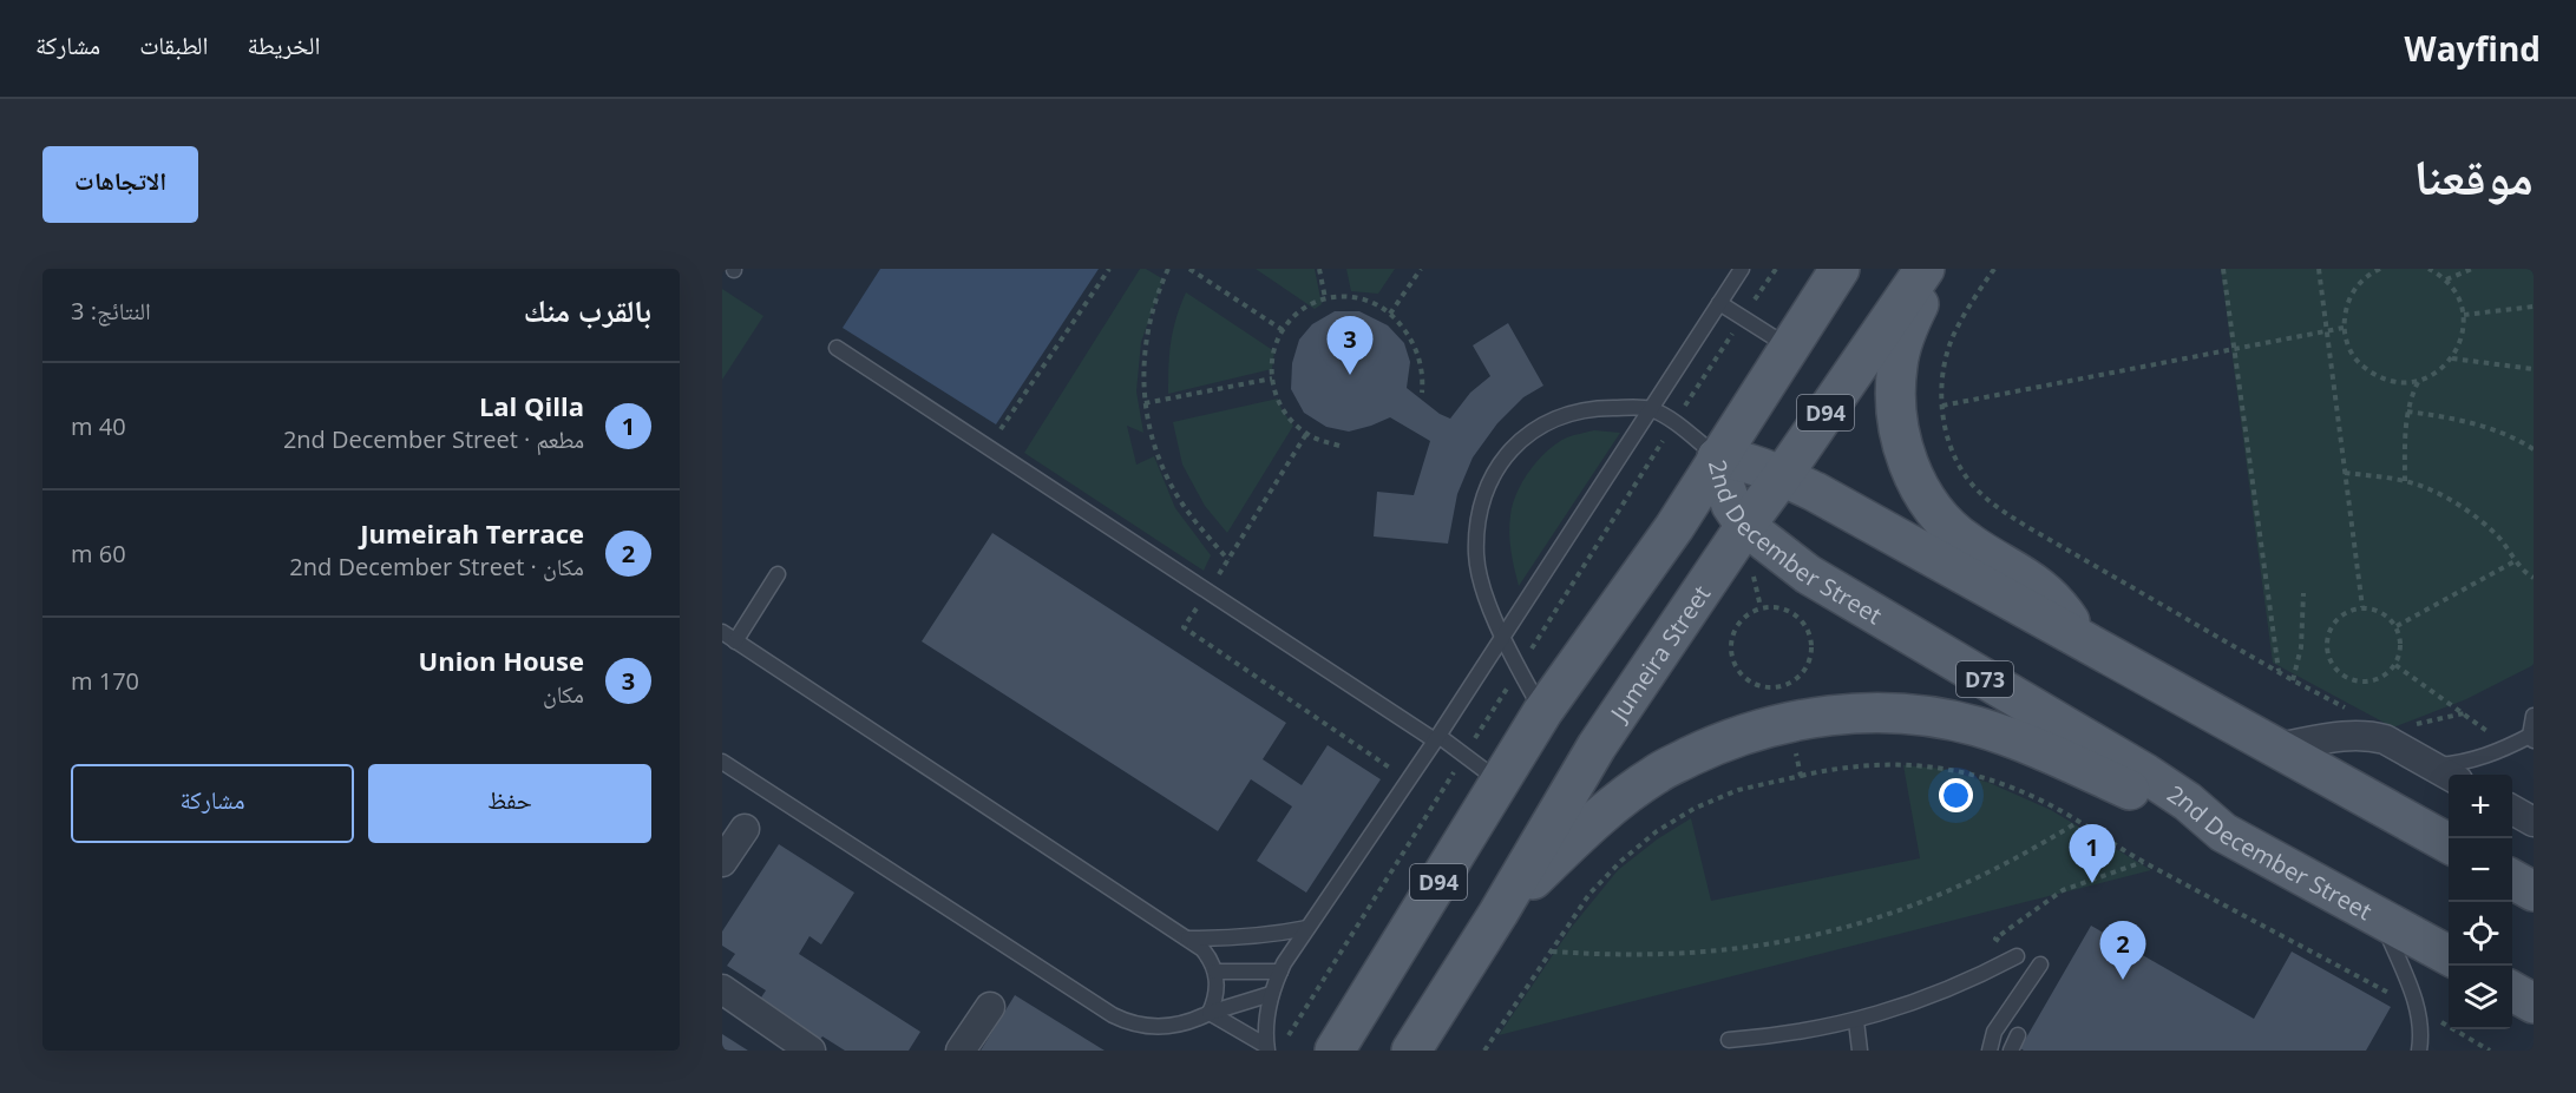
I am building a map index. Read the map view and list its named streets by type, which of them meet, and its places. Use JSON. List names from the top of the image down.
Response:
{
  "streets": {
    "main road": [
      "D94",
      "2nd December Street",
      "Jumeira Street",
      "D73"
    ]
  },
  "crossings": [
    ["D94", "2nd December Street"],
    ["2nd December Street", "Jumeira Street"]
  ],
  "page": {
    "header": "Wayfind",
    "nav": ["الخريطة", "الطبقات", "مشاركة"],
    "title": "موقعنا",
    "buttons": [
      "الاتجاهات",
      ["حفظ", "مشاركة"]
    ],
    "heading": ["بالقرب منك", "النتائج: 3"],
    "pins": ["3", "1", "2"],
    "list": [
      {
        "mark": "1",
        "name": "Lal Qilla",
        "note": "مطعم · 2nd December Street",
        "value": "40 m"
      },
      {
        "mark": "2",
        "name": "Jumeirah Terrace",
        "note": "مكان · 2nd December Street",
        "value": "60 m"
      },
      {
        "mark": "3",
        "name": "Union House",
        "note": "مكان",
        "value": "170 m"
      }
    ],
    "map_buttons": ["+", "−"]
  }
}
